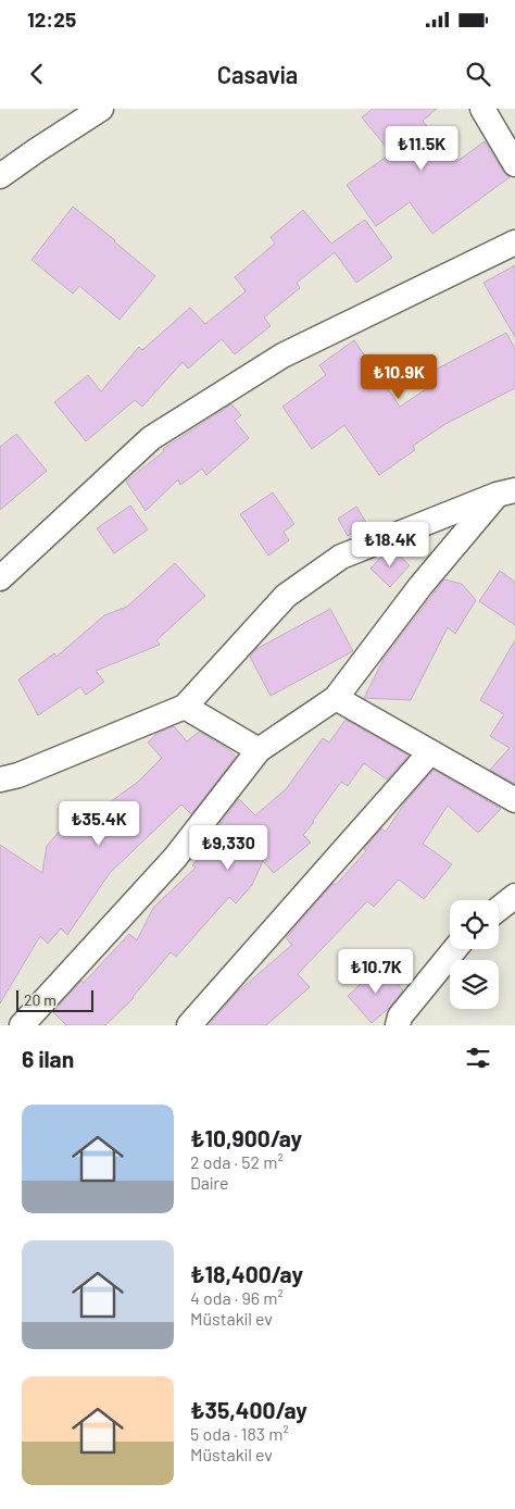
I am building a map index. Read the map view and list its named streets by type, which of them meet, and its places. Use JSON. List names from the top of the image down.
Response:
{
  "scale_bar": "20 m",
  "page": {
    "status": "12:25",
    "header": "Casavia",
    "price": [
      "₺11.5K",
      "₺10.9K",
      "₺18.4K",
      "₺35.4K",
      "₺9,330",
      "₺10.7K"
    ],
    "scale": "20 m",
    "heading": "6 ilan",
    "list": [
      {
        "name": "₺10,900/ay",
        "note": "2 oda · 52 m² · Daire"
      },
      {
        "name": "₺18,400/ay",
        "note": "4 oda · 96 m² · Müstakil ev"
      },
      {
        "name": "₺35,400/ay",
        "note": "5 oda · 183 m² · Müstakil ev"
      }
    ]
  }
}
